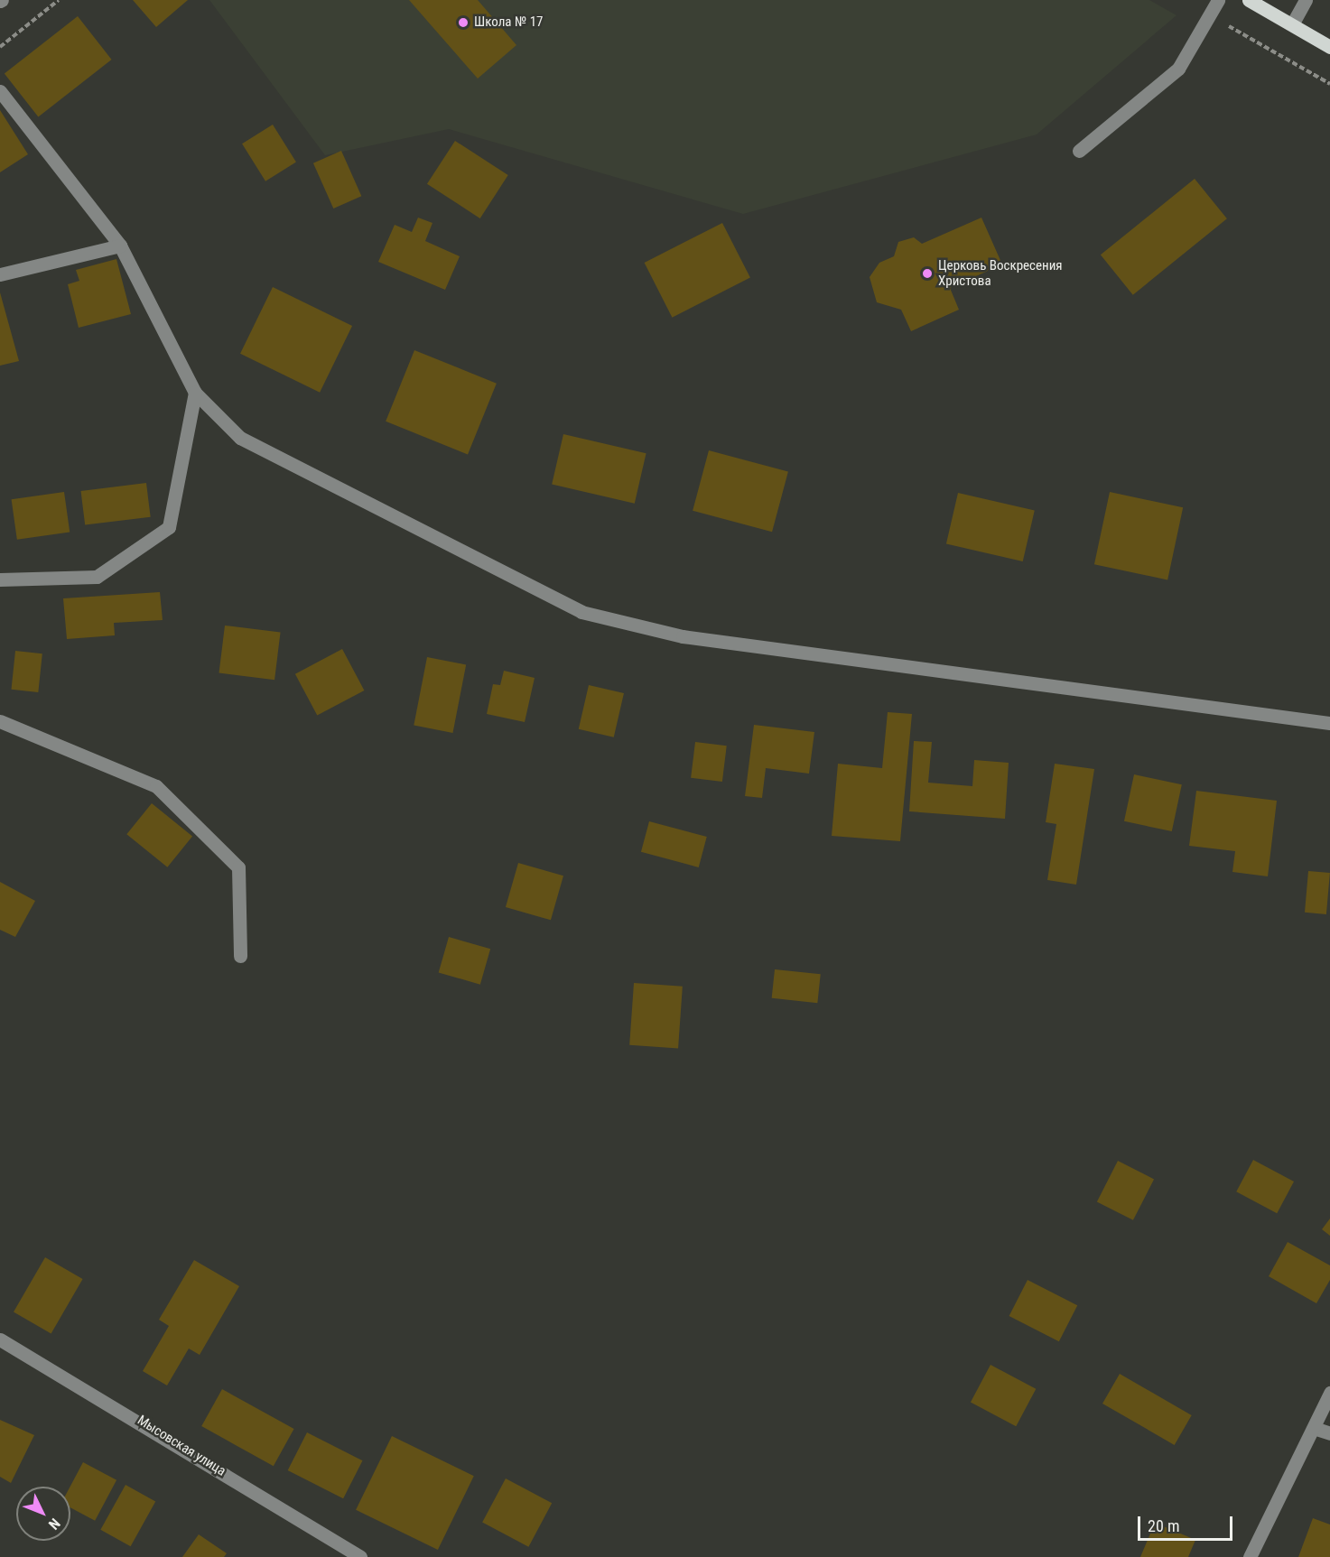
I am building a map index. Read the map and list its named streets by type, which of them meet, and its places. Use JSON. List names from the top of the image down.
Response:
{
  "streets": {
    "street": ["Мысовская улица"]
  },
  "places": ["Школа № 17", "Церковь Воскресения Христова"],
  "scale_bar": "20 m",
  "north": "bottom right"
}
